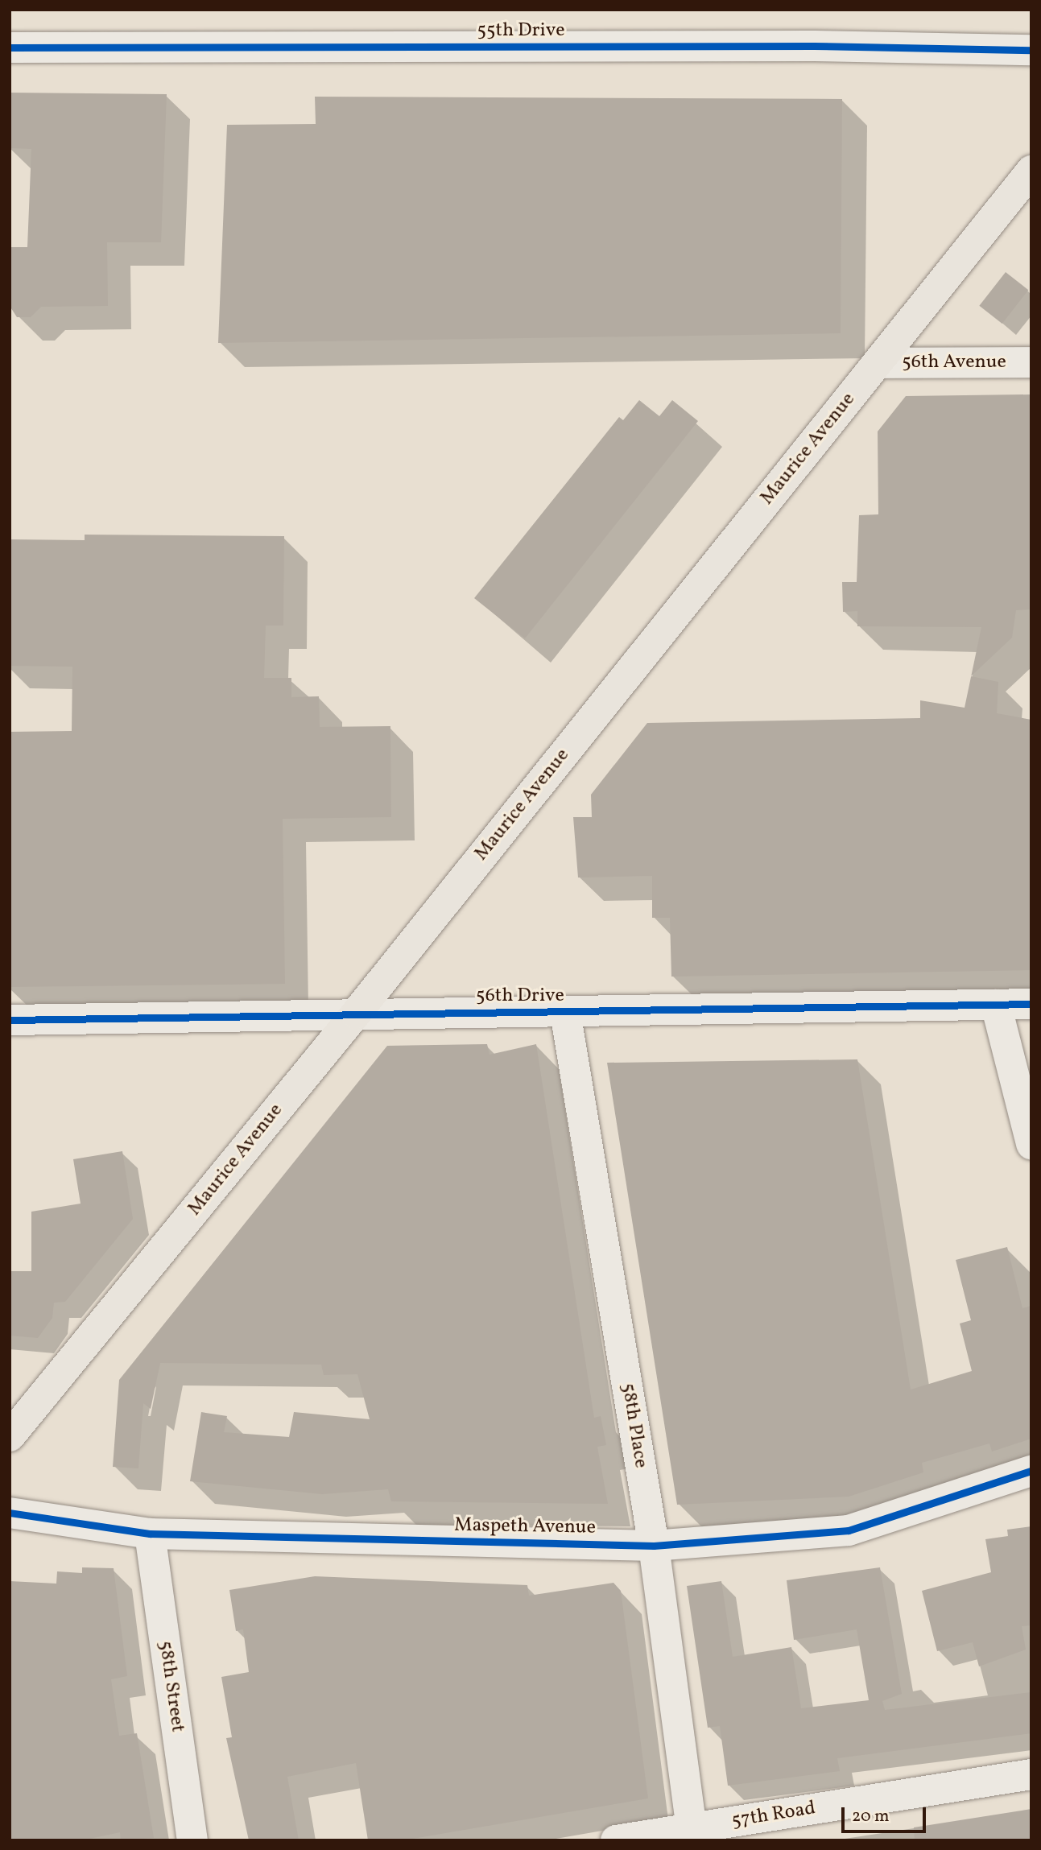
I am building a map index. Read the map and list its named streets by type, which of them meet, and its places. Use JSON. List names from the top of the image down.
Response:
{
  "streets": {
    "main road": ["Maurice Avenue"],
    "street": [
      "55th Drive",
      "56th Avenue",
      "56th Drive",
      "58th Place",
      "Maspeth Avenue",
      "58th Street",
      "57th Road"
    ]
  },
  "crossings": [
    ["56th Avenue", "Maurice Avenue"],
    ["Maurice Avenue", "56th Drive"],
    ["56th Drive", "58th Place"],
    ["58th Place", "Maspeth Avenue"],
    ["58th Place", "57th Road"],
    ["Maspeth Avenue", "58th Street"]
  ],
  "scale_bar": "20 m"
}
